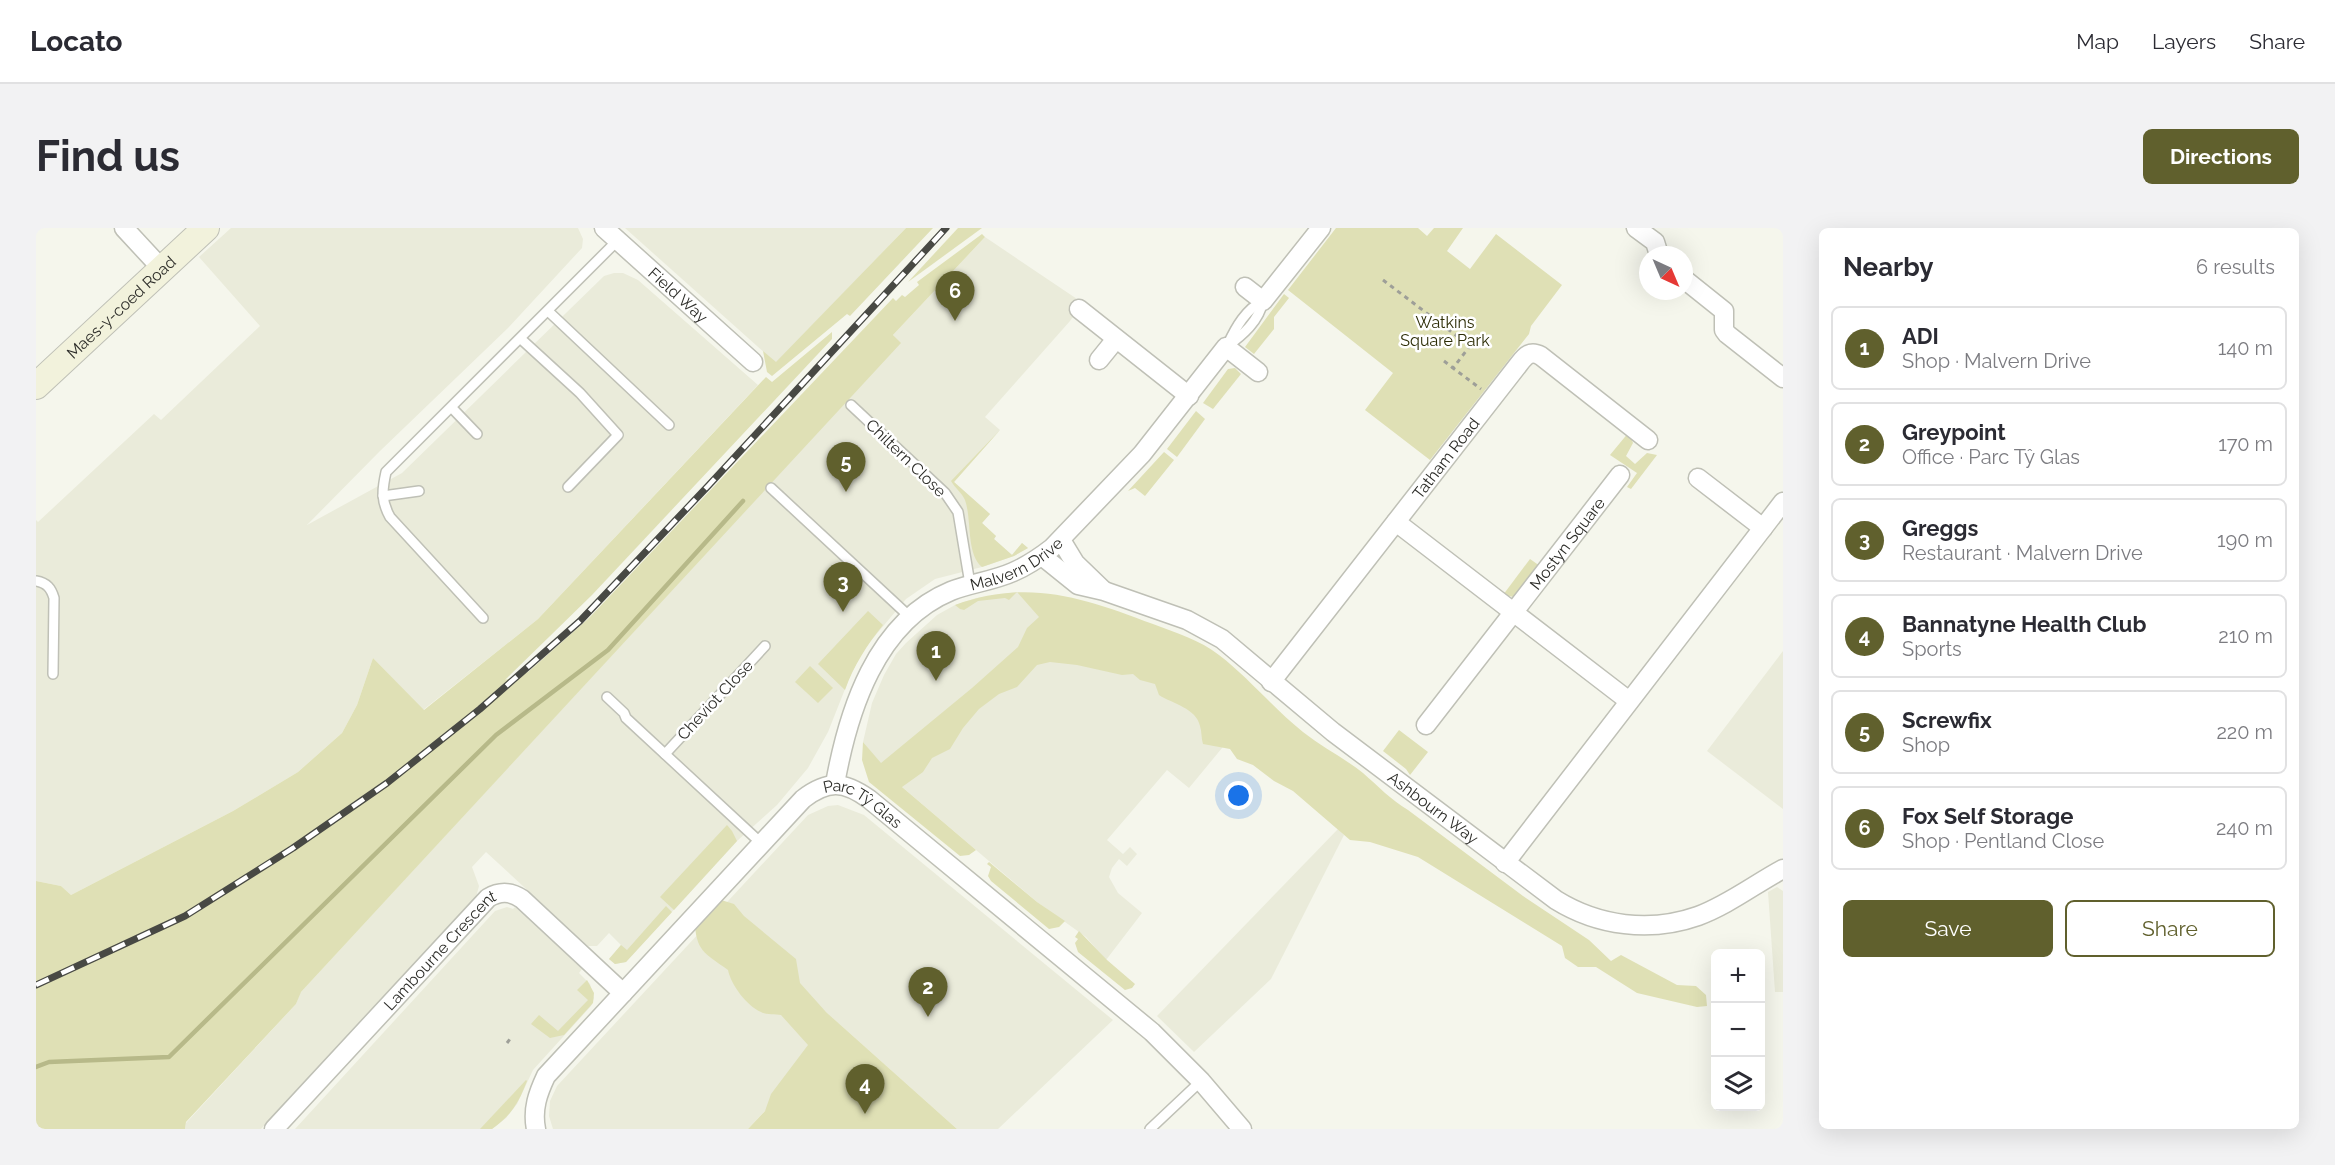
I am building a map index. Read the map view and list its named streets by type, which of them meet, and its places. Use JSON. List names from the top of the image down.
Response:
{
  "streets": {
    "street": [
      "Field Way",
      "Maes-y-coed Road",
      "Tatham Road",
      "Mostyn Square",
      "Malvern Drive",
      "Ashbourn Way",
      "Parc Tŷ Glas",
      "Lambourne Crescent"
    ],
    "lane": ["Chiltern Close", "Cheviot Close"]
  },
  "crossings": [
    ["Chiltern Close", "Malvern Drive"],
    ["Tatham Road", "Ashbourn Way"],
    ["Malvern Drive", "Ashbourn Way"],
    ["Malvern Drive", "Parc Tŷ Glas"],
    ["Cheviot Close", "Parc Tŷ Glas"],
    ["Parc Tŷ Glas", "Lambourne Crescent"]
  ],
  "parks": ["Watkins Square Park"],
  "north": "bottom right",
  "page": {
    "header": "Locato",
    "nav": ["Map", "Layers", "Share"],
    "buttons": [
      "Directions",
      ["Save", "Share"]
    ],
    "title": "Find us",
    "heading": ["Nearby", "6 results"],
    "pins": [
      "6",
      "5",
      "3",
      "1",
      "2",
      "4"
    ],
    "list": [
      {
        "mark": "1",
        "name": "ADI",
        "note": "Shop · Malvern Drive",
        "value": "140 m"
      },
      {
        "mark": "2",
        "name": "Greypoint",
        "note": "Office · Parc Tŷ Glas",
        "value": "170 m"
      },
      {
        "mark": "3",
        "name": "Greggs",
        "note": "Restaurant · Malvern Drive",
        "value": "190 m"
      },
      {
        "mark": "4",
        "name": "Bannatyne Health Club",
        "note": "Sports",
        "value": "210 m"
      },
      {
        "mark": "5",
        "name": "Screwfix",
        "note": "Shop",
        "value": "220 m"
      },
      {
        "mark": "6",
        "name": "Fox Self Storage",
        "note": "Shop · Pentland Close",
        "value": "240 m"
      }
    ],
    "map_buttons": ["+", "−"]
  }
}
